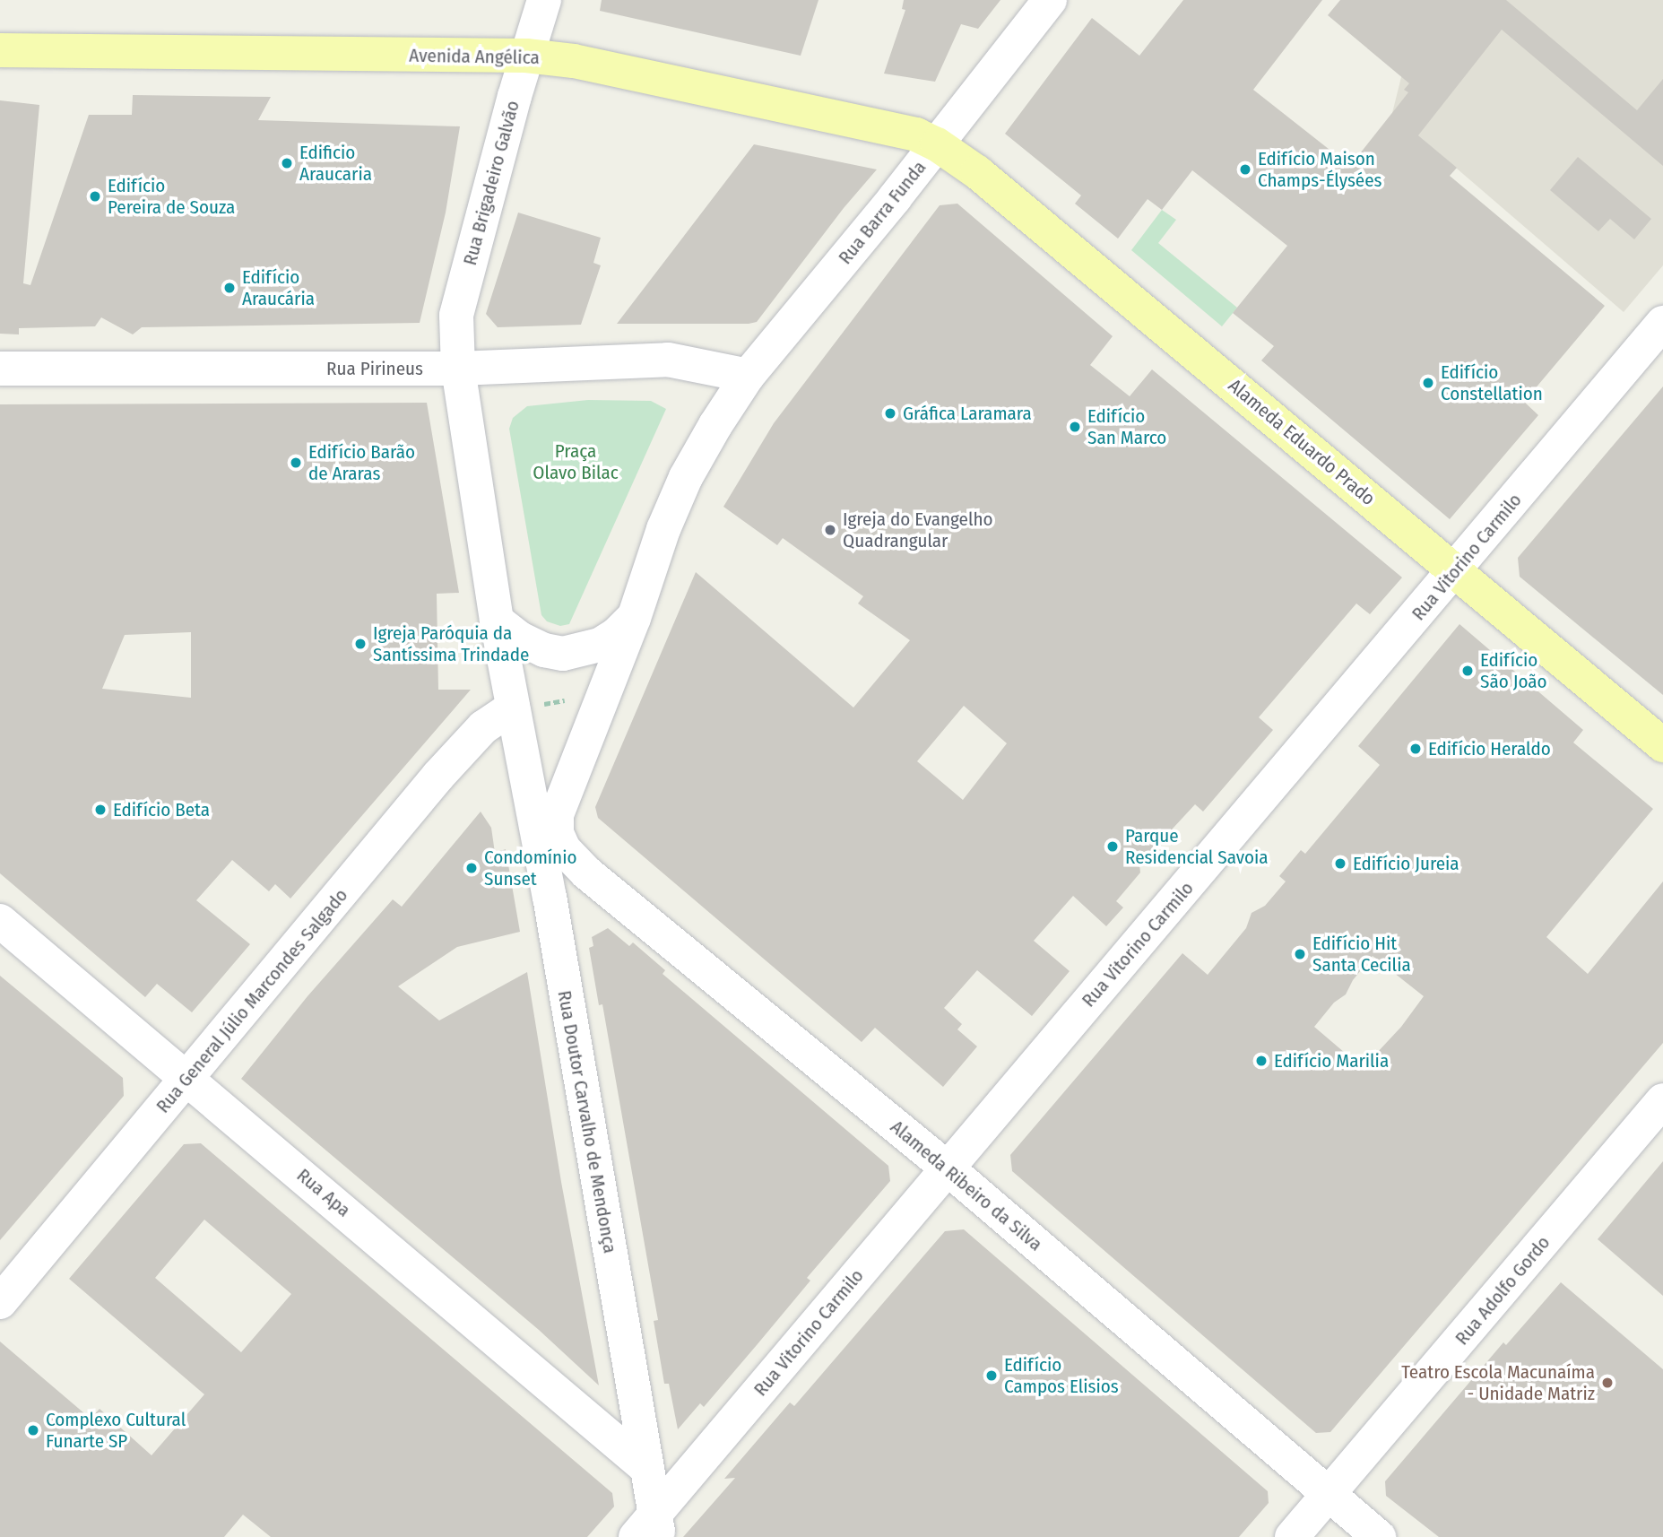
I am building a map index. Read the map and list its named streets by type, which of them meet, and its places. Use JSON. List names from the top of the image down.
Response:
{
  "streets": {
    "main road": ["Avenida Angélica", "Alameda Eduardo Prado"],
    "street": [
      "Rua Brigadeiro Galvão",
      "Rua Barra Funda",
      "Rua Pirineus",
      "Rua Vitorino Carmilo",
      "Rua General Júlio Marcondes Salgado",
      "Rua Doutor Carvalho de Mendonça",
      "Alameda Ribeiro da Silva",
      "Rua Apa",
      "Rua Adolfo Gordo"
    ]
  },
  "crossings": [
    ["Avenida Angélica", "Rua Brigadeiro Galvão"],
    ["Avenida Angélica", "Rua Barra Funda"],
    ["Avenida Angélica", "Alameda Eduardo Prado"],
    ["Rua Brigadeiro Galvão", "Rua Pirineus"],
    ["Rua Barra Funda", "Rua Pirineus"],
    ["Rua Barra Funda", "Alameda Eduardo Prado"],
    ["Alameda Eduardo Prado", "Rua Vitorino Carmilo"],
    ["Rua Vitorino Carmilo", "Rua Doutor Carvalho de Mendonça"],
    ["Rua Vitorino Carmilo", "Alameda Ribeiro da Silva"],
    ["Rua General Júlio Marcondes Salgado", "Rua Doutor Carvalho de Mendonça"],
    ["Rua General Júlio Marcondes Salgado", "Rua Apa"],
    ["Rua Doutor Carvalho de Mendonça", "Rua Apa"],
    ["Alameda Ribeiro da Silva", "Rua Adolfo Gordo"]
  ],
  "parks": ["Praça Olavo Bilac"],
  "places": [
    "Edificio Araucaria",
    "Edifício Maison Champs-Élysées",
    "Edifício Pereira de Souza",
    "Edifício Araucária",
    "Edifício Constellation",
    "Gráfica Laramara",
    "Edifício San Marco",
    "Edifício Barão de Araras",
    "Igreja do Evangelho Quadrangular",
    "Igreja Paróquia da Santíssima Trindade",
    "Edifício São João",
    "Edifício Heraldo",
    "Edifício Beta",
    "Parque Residencial Savoia",
    "Edifício Jureia",
    "Condomínio Sunset",
    "Edifício Hit Santa Cecilia",
    "Edifício Marilia",
    "Edifício Campos Elisios",
    "Teatro Escola Macunaíma - Unidade Matriz",
    "Complexo Cultural Funarte SP"
  ]
}
